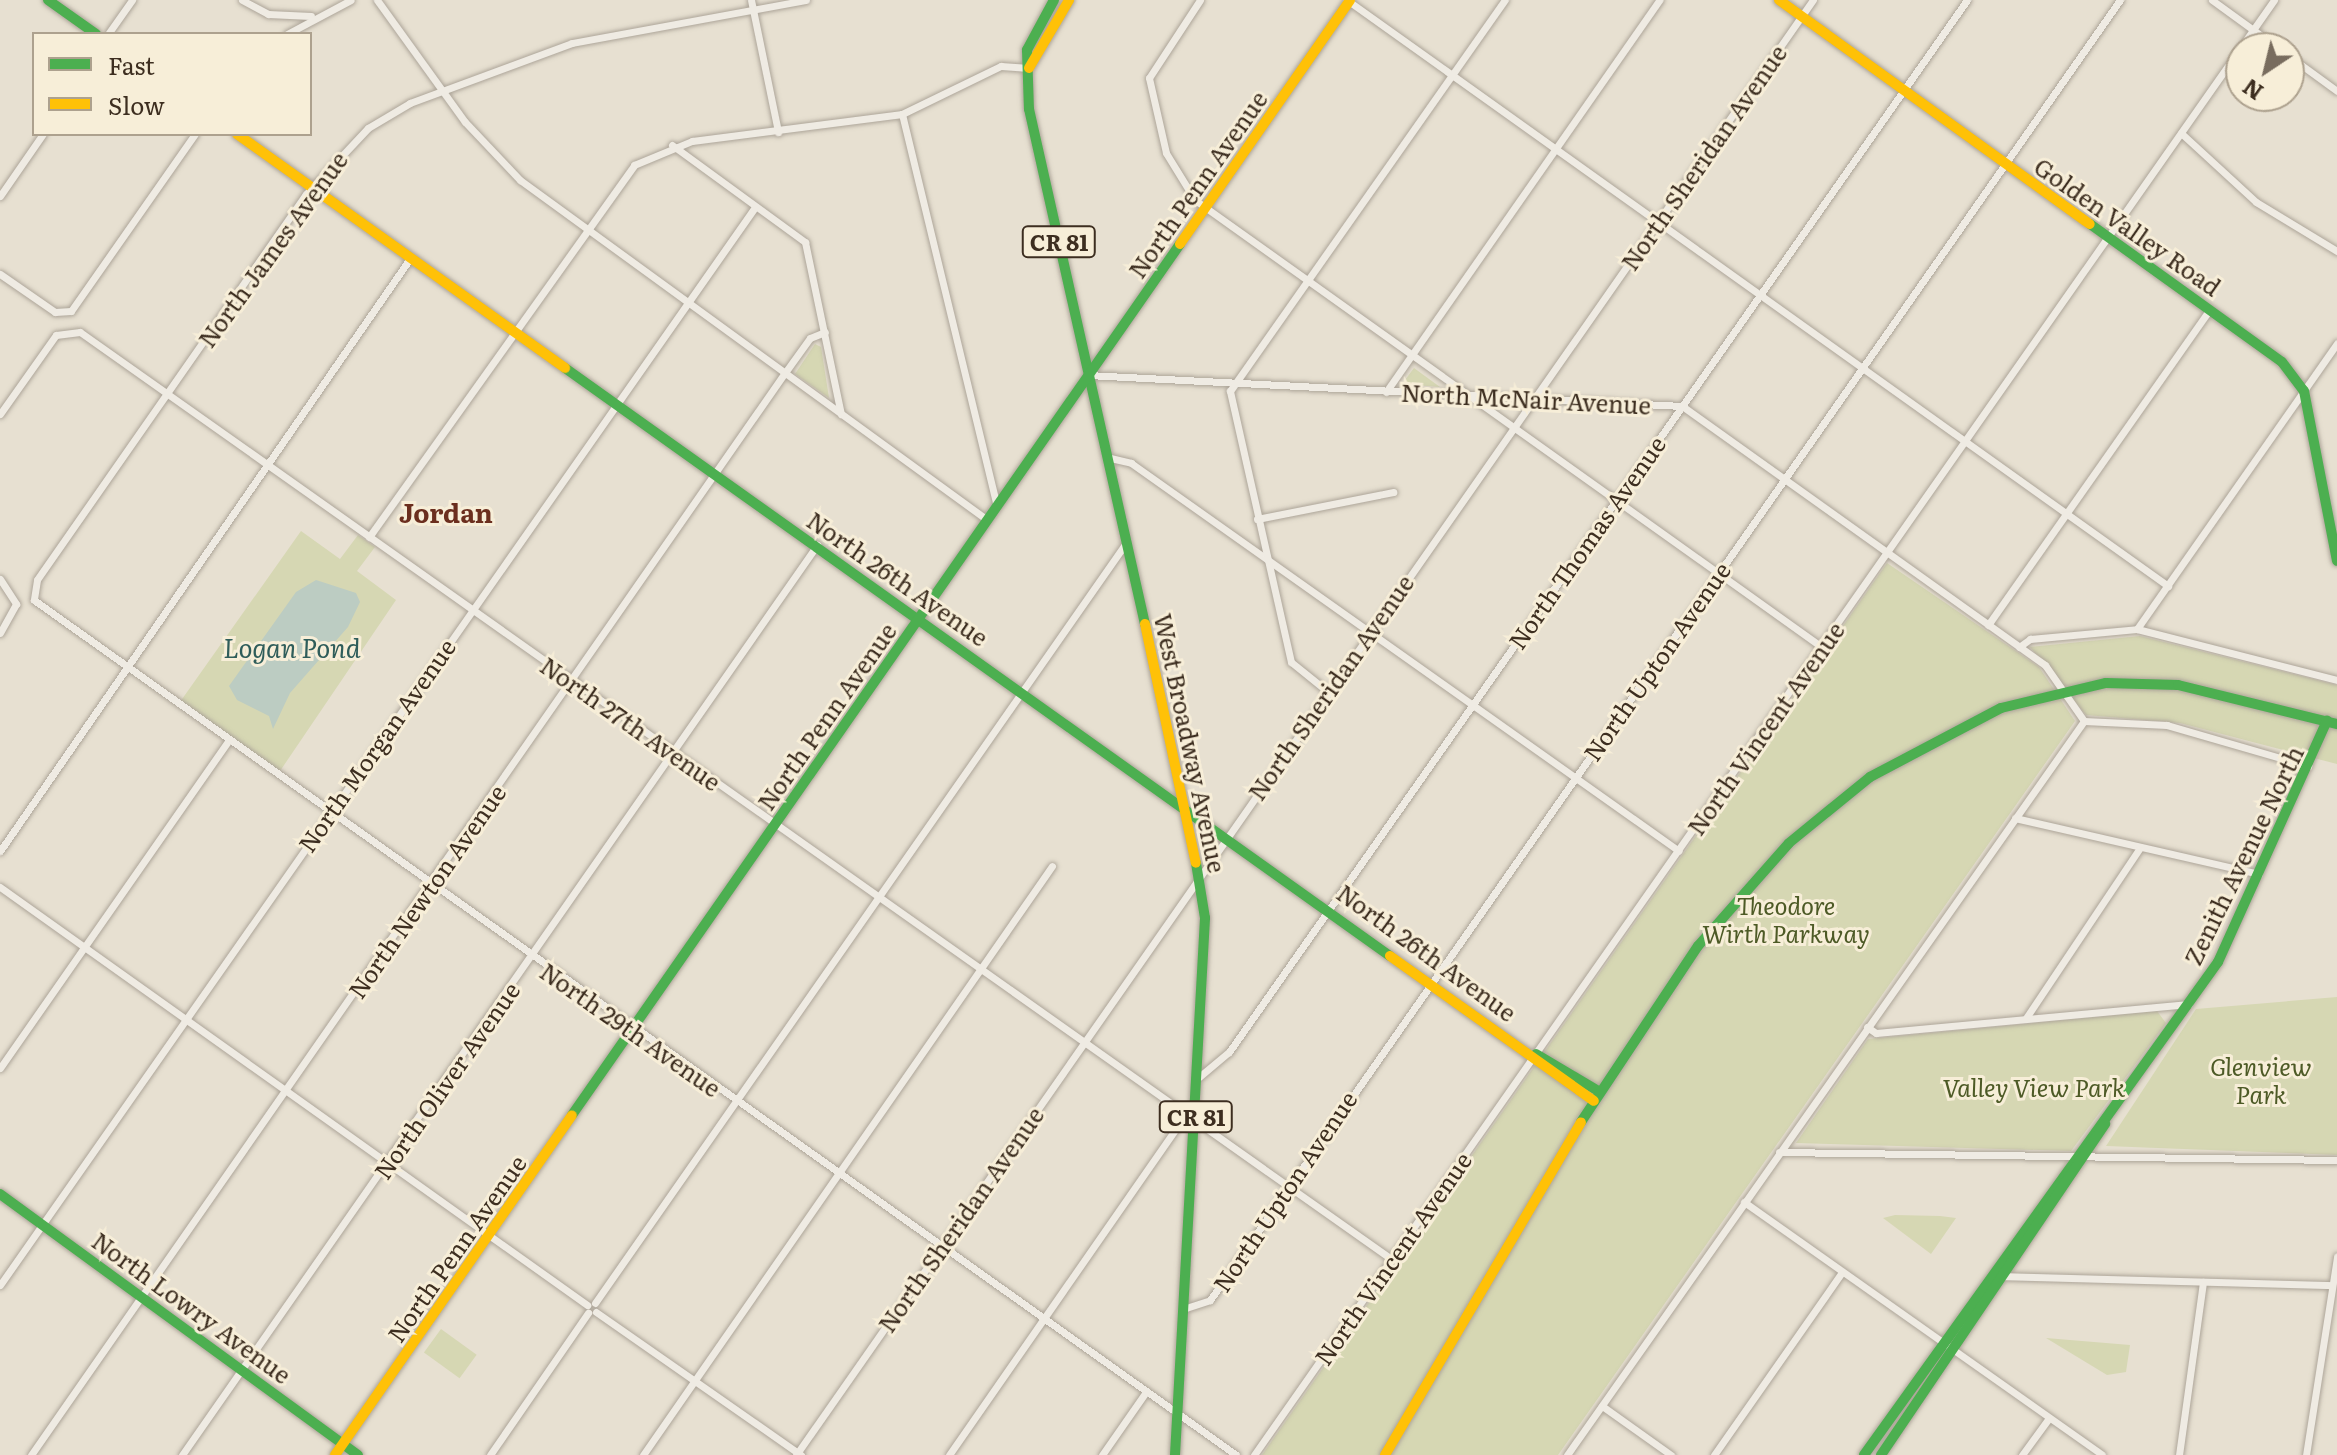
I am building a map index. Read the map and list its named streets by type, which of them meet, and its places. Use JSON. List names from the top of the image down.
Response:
{
  "streets": {
    "street": [
      "North Sheridan Avenue",
      "North Penn Avenue",
      "Golden Valley Road",
      "CR 81",
      "North James Avenue",
      "North McNair Avenue",
      "North Thomas Avenue",
      "North 26th Avenue",
      "North Upton Avenue",
      "North 27th Avenue",
      "North Vincent Avenue",
      "West Broadway Avenue",
      "North Morgan Avenue",
      "Zenith Avenue North",
      "North Newton Avenue",
      "North 29th Avenue",
      "North Oliver Avenue",
      "North Lowry Avenue"
    ]
  },
  "crossings": [
    ["North Sheridan Avenue", "Golden Valley Road"],
    ["North Sheridan Avenue", "North McNair Avenue"],
    ["North Sheridan Avenue", "North 26th Avenue"],
    ["North Sheridan Avenue", "North 27th Avenue"],
    ["North Sheridan Avenue", "West Broadway Avenue"],
    ["North Sheridan Avenue", "North 29th Avenue"],
    ["North Penn Avenue", "North McNair Avenue"],
    ["North Penn Avenue", "North 26th Avenue"],
    ["North Penn Avenue", "North 27th Avenue"],
    ["North Penn Avenue", "West Broadway Avenue"],
    ["North Penn Avenue", "North 29th Avenue"],
    ["North Penn Avenue", "North Lowry Avenue"],
    ["Golden Valley Road", "North Thomas Avenue"],
    ["Golden Valley Road", "North Upton Avenue"],
    ["Golden Valley Road", "North Vincent Avenue"],
    ["North James Avenue", "North 26th Avenue"],
    ["North James Avenue", "North 27th Avenue"],
    ["North James Avenue", "North 29th Avenue"],
    ["North McNair Avenue", "North Thomas Avenue"],
    ["North McNair Avenue", "North Upton Avenue"],
    ["North McNair Avenue", "North Vincent Avenue"],
    ["North McNair Avenue", "West Broadway Avenue"],
    ["North Thomas Avenue", "North 26th Avenue"],
    ["North Thomas Avenue", "West Broadway Avenue"],
    ["North 26th Avenue", "North Upton Avenue"],
    ["North 26th Avenue", "North Vincent Avenue"],
    ["North 26th Avenue", "West Broadway Avenue"],
    ["North 26th Avenue", "North Morgan Avenue"],
    ["North 26th Avenue", "North Newton Avenue"],
    ["North 26th Avenue", "North Oliver Avenue"],
    ["North Upton Avenue", "North 27th Avenue"],
    ["North Upton Avenue", "West Broadway Avenue"],
    ["North 27th Avenue", "North Vincent Avenue"],
    ["North 27th Avenue", "West Broadway Avenue"],
    ["North 27th Avenue", "North Morgan Avenue"],
    ["North 27th Avenue", "North Newton Avenue"],
    ["North 27th Avenue", "North Oliver Avenue"],
    ["West Broadway Avenue", "North 29th Avenue"],
    ["North Morgan Avenue", "North 29th Avenue"],
    ["North Morgan Avenue", "North Lowry Avenue"],
    ["North Newton Avenue", "North 29th Avenue"],
    ["North Newton Avenue", "North Lowry Avenue"],
    ["North 29th Avenue", "North Oliver Avenue"],
    ["North Oliver Avenue", "North Lowry Avenue"]
  ],
  "districts": ["Jordan"],
  "water": ["Logan Pond"],
  "parks": ["Theodore Wirth Parkway", "Glenview Park", "Valley View Park"],
  "legend": ["Fast", "Slow"],
  "north": "bottom left"
}
